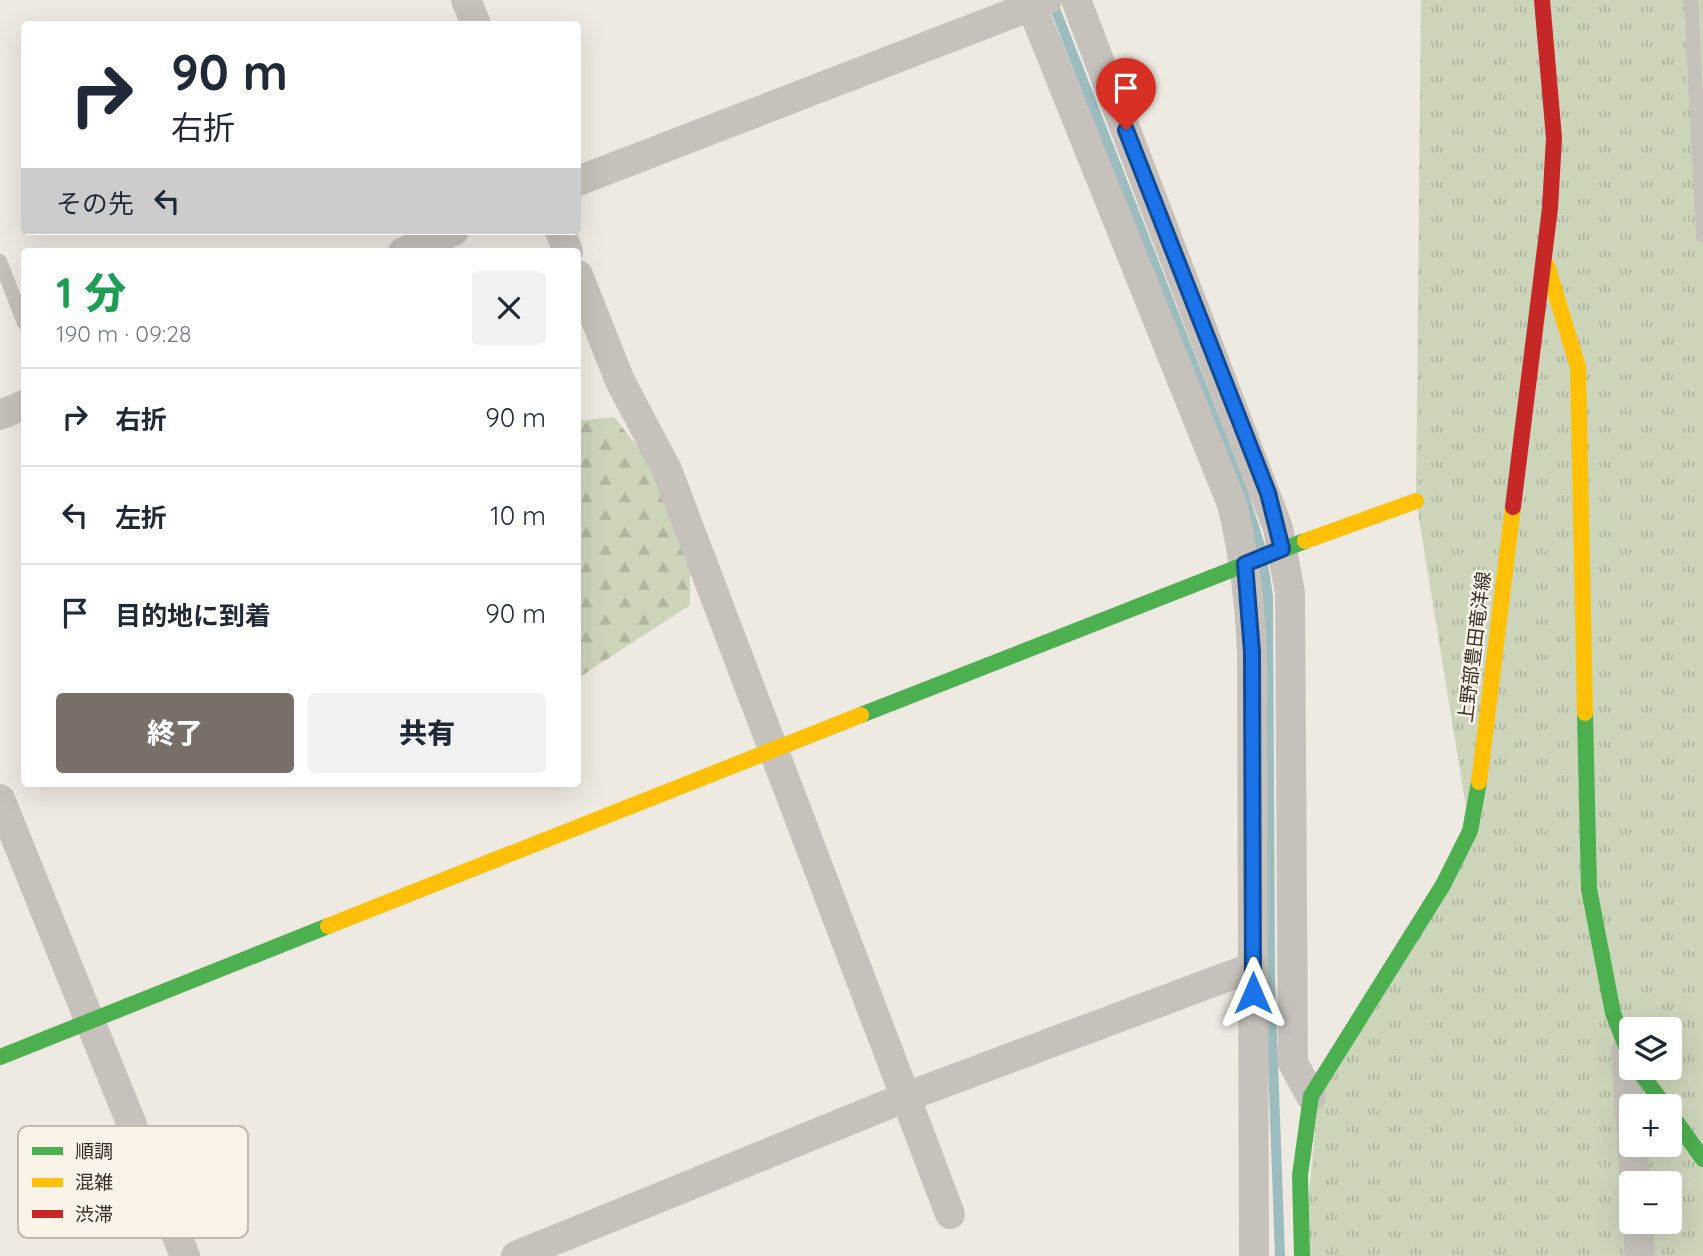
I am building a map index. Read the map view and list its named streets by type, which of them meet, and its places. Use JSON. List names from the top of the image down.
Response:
{
  "streets": {
    "street": ["上野部豊田竜洋線"]
  },
  "legend": ["順調", "混雑", "渋滞"],
  "page": {
    "turn": ["90 m", "右折"],
    "then": "その先",
    "heading": ["1 分", "190 m · 09:28"],
    "list": [
      {
        "name": "右折",
        "value": "90 m"
      },
      {
        "name": "左折",
        "value": "10 m"
      },
      {
        "name": "目的地に到着",
        "value": "90 m"
      }
    ],
    "buttons": ["終了", "共有"],
    "map_buttons": ["+", "−"]
  }
}
